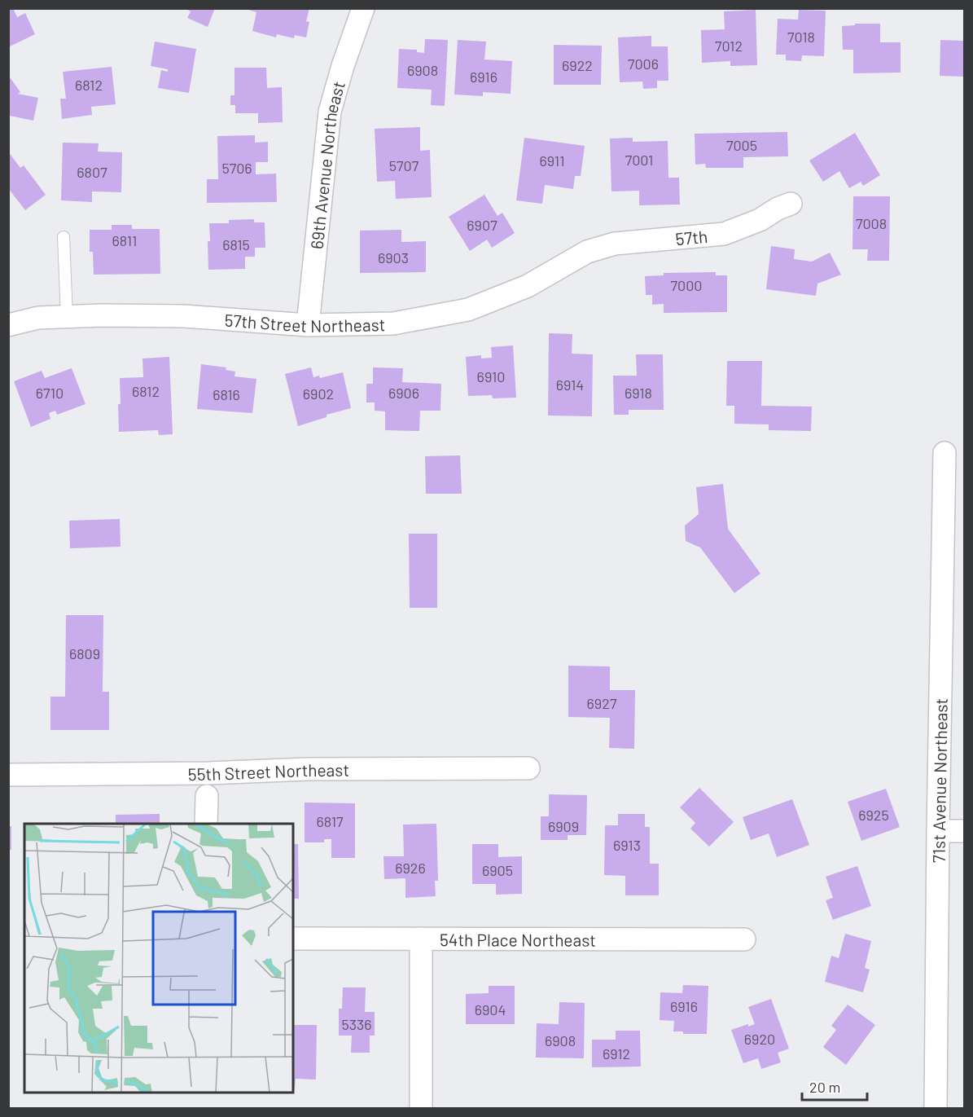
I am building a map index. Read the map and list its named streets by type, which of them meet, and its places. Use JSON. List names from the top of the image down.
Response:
{
  "streets": {
    "street": [
      "69th Avenue Northeast",
      "57th",
      "57th Street Northeast",
      "55th Street Northeast",
      "71st Avenue Northeast",
      "54th Place Northeast"
    ]
  },
  "crossings": [
    ["69th Avenue Northeast", "57th Street Northeast"],
    ["57th", "57th Street Northeast"]
  ],
  "house_numbers": [
    "7018",
    "7012",
    "7006",
    "6922",
    "6908",
    "6916",
    "6812",
    "7005",
    "7001",
    "6911",
    "5707",
    "5706",
    "6807",
    "7008",
    "6907",
    "6811",
    "6815",
    "6903",
    "7000",
    "6910",
    "6914",
    "6812",
    "6710",
    "6906",
    "6918",
    "6902",
    "6816",
    "6809",
    "6927",
    "6925",
    "6817",
    "6909",
    "6913",
    "6926",
    "6905",
    "6916",
    "6904",
    "5336",
    "6920",
    "6908",
    "6912"
  ],
  "scale_bar": "20 m"
}
